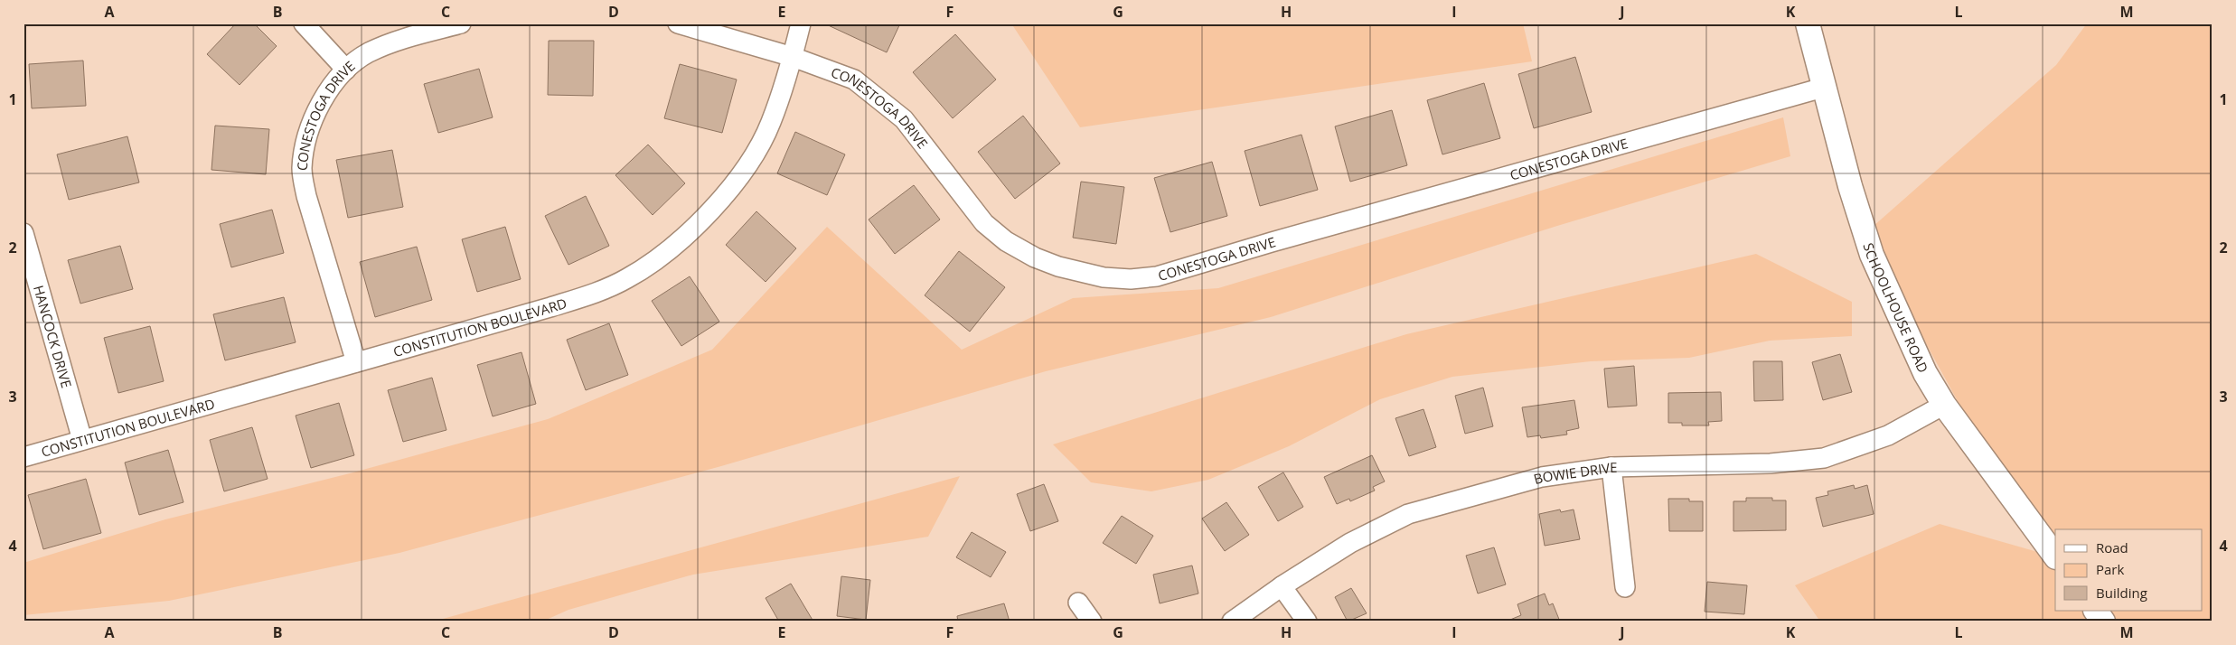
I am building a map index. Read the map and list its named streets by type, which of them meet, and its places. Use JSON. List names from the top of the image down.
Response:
{
  "streets": {
    "street": [
      "CONESTOGA DRIVE",
      "SCHOOLHOUSE ROAD",
      "CONSTITUTION BOULEVARD",
      "HANCOCK DRIVE",
      "BOWIE DRIVE"
    ]
  },
  "crossings": [
    ["CONESTOGA DRIVE", "SCHOOLHOUSE ROAD"],
    ["CONESTOGA DRIVE", "CONSTITUTION BOULEVARD"],
    ["SCHOOLHOUSE ROAD", "BOWIE DRIVE"],
    ["CONSTITUTION BOULEVARD", "HANCOCK DRIVE"]
  ],
  "legend": ["Road", "Park", "Building"],
  "grid": {
    "columns": [
      "A",
      "B",
      "C",
      "D",
      "E",
      "F",
      "G",
      "H",
      "I",
      "J",
      "K",
      "L",
      "M"
    ],
    "rows": [
      "1",
      "2",
      "3",
      "4"
    ]
  }
}
